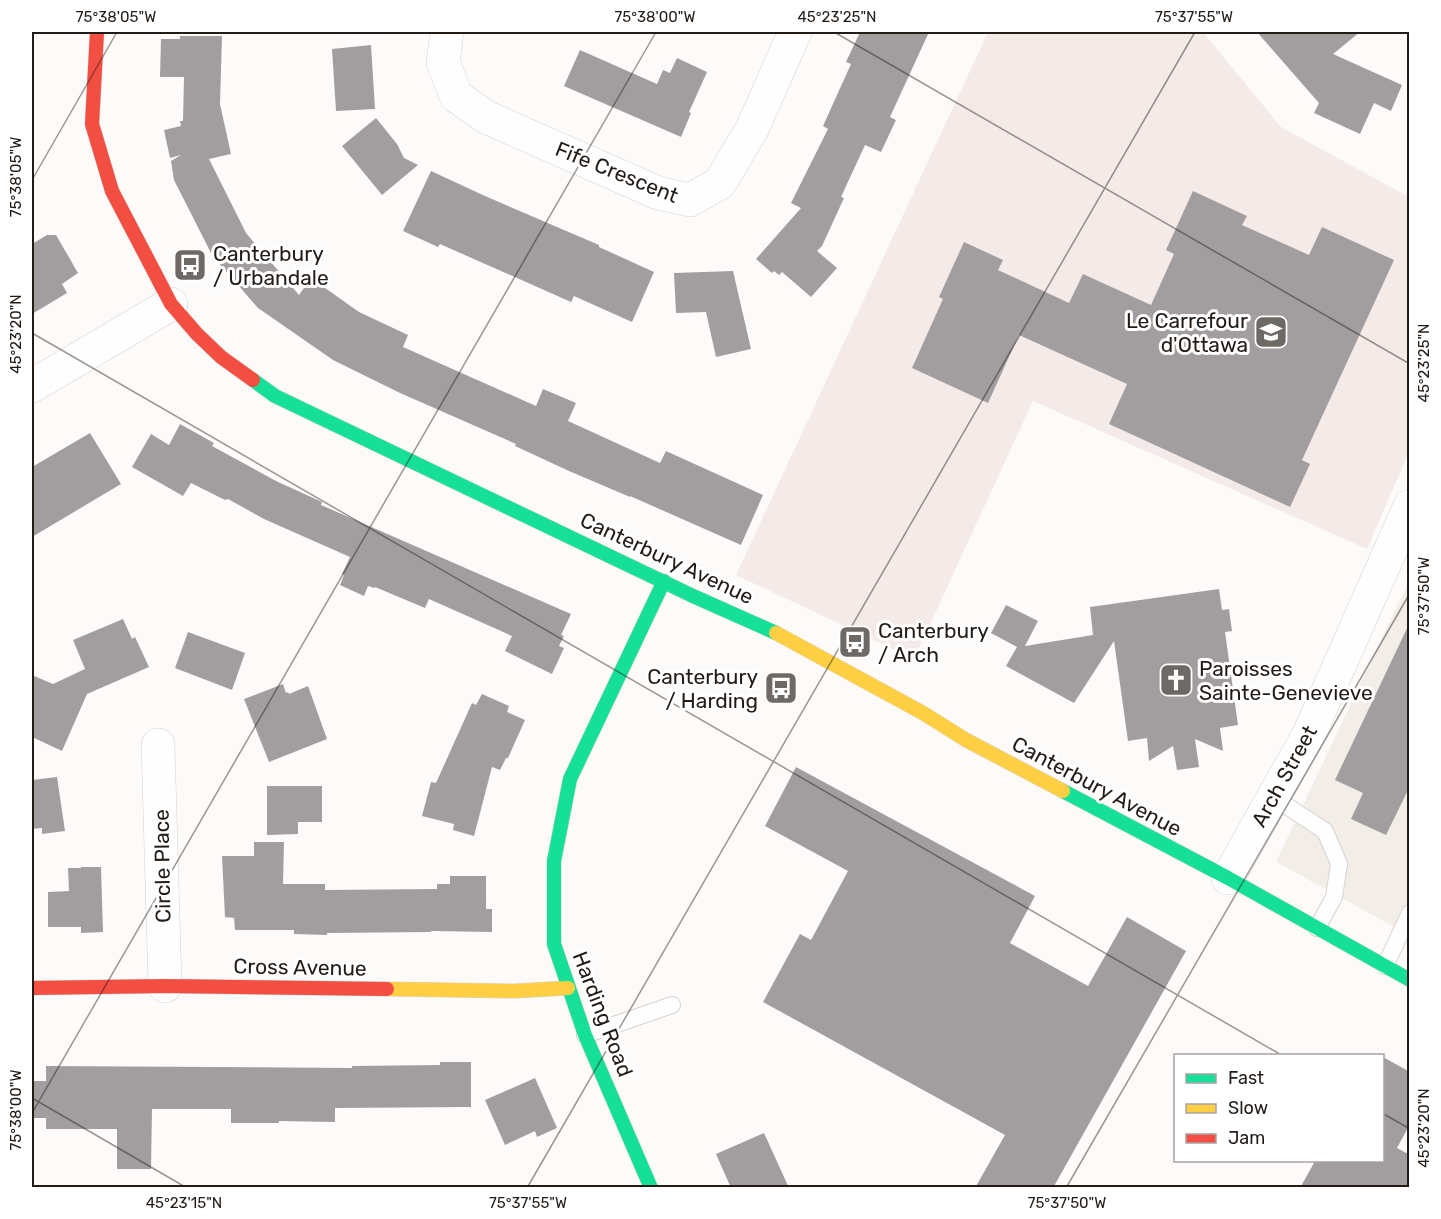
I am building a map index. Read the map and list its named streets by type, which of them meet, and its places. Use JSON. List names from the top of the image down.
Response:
{
  "streets": {
    "street": [
      "Fife Crescent",
      "Canterbury Avenue",
      "Arch Street",
      "Circle Place",
      "Cross Avenue",
      "Harding Road"
    ]
  },
  "crossings": [
    ["Canterbury Avenue", "Arch Street"],
    ["Canterbury Avenue", "Harding Road"],
    ["Circle Place", "Cross Avenue"],
    ["Cross Avenue", "Harding Road"]
  ],
  "places": {
    "bus stop": ["Canterbury / Urbandale", "Canterbury / Arch", "Canterbury / Harding"],
    "school or university": ["Le Carrefour d'Ottawa"],
    "church": ["Paroisses Sainte-Genevieve"]
  },
  "legend": ["Fast", "Slow", "Jam"],
  "coordinates": [
    "75°38'05\"W",
    "75°38'00\"W",
    "45°23'25\"N",
    "75°37'55\"W",
    "45°23'20\"N",
    "75°37'50\"W",
    "45°23'15\"N"
  ]
}
